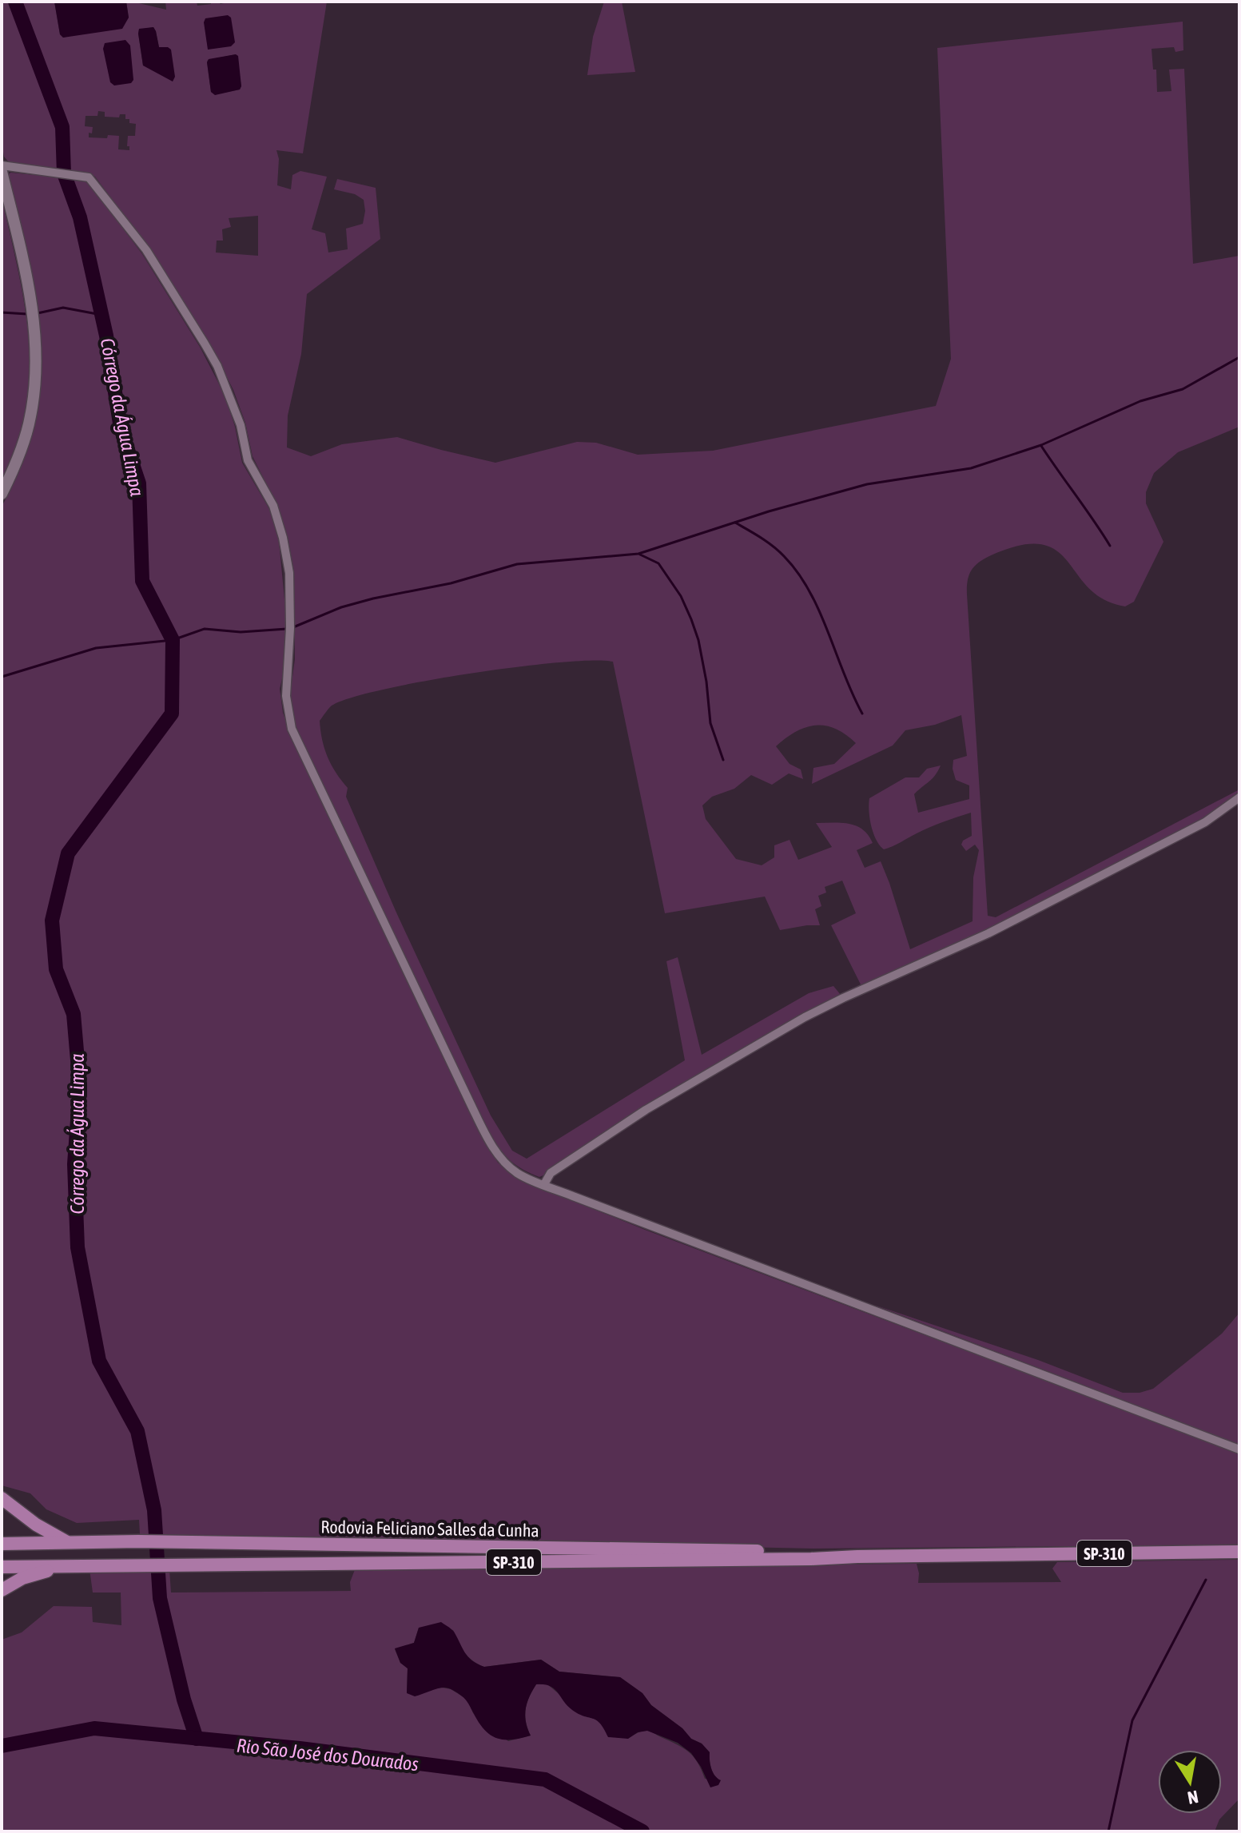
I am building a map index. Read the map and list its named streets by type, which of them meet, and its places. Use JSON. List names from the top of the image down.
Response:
{
  "streets": {
    "main road": ["Rodovia Feliciano Salles da Cunha", "SP-310"]
  },
  "water": ["Córrego da Água Limpa", "Rio São José dos Dourados"],
  "north": "bottom"
}
